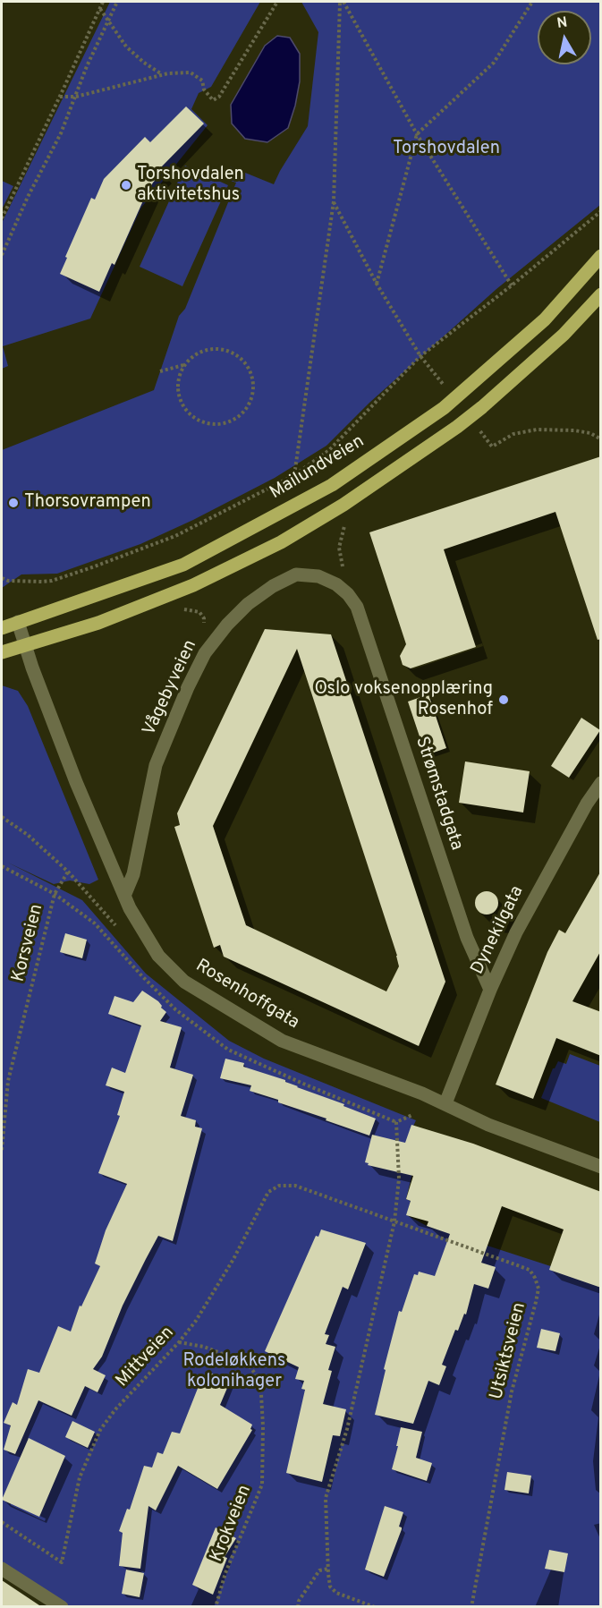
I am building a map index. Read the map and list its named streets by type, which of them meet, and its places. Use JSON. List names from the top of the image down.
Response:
{
  "streets": {
    "main road": ["Mailundveien"],
    "street": [
      "Vågebyveien",
      "Strømstadgata",
      "Dynekilgata",
      "Rosenhoffgata"
    ],
    "path": [
      "Korsveien",
      "Utsiktsveien",
      "Mittveien",
      "Krokveien"
    ]
  },
  "crossings": [
    ["Mailundveien", "Rosenhoffgata"],
    ["Vågebyveien", "Strømstadgata"],
    ["Vågebyveien", "Rosenhoffgata"],
    ["Strømstadgata", "Dynekilgata"],
    ["Dynekilgata", "Rosenhoffgata"],
    ["Utsiktsveien", "Mittveien"],
    ["Mittveien", "Krokveien"]
  ],
  "parks": ["Torshovdalen", "Rodeløkkens kolonihager"],
  "places": ["Torshovdalen aktivitetshus", "Thorsovrampen", "Oslo voksenopplæring Rosenhof"],
  "north": "top"
}
